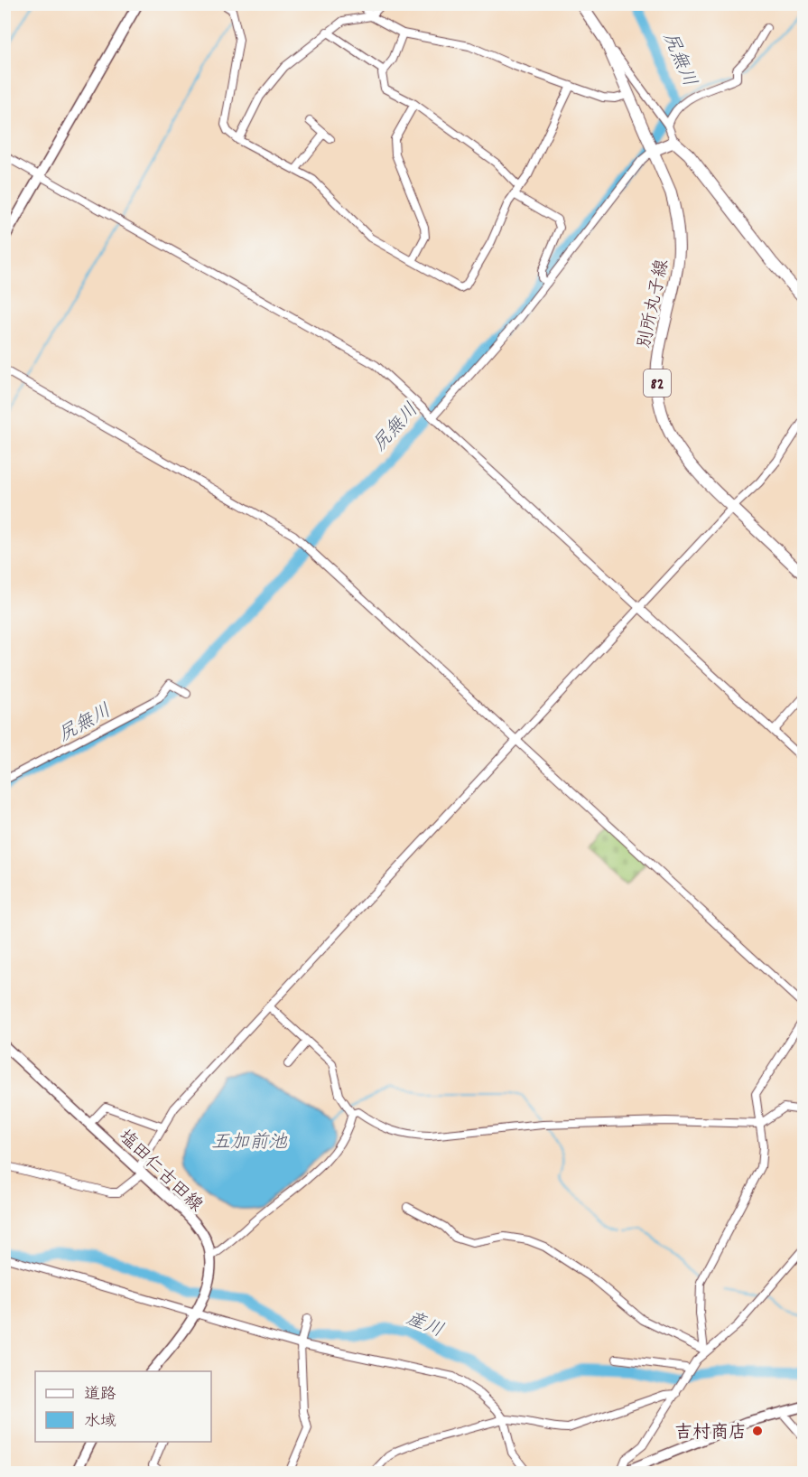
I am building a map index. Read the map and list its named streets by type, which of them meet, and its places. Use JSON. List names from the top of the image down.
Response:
{
  "streets": {
    "main road": ["別所丸子線", "82"],
    "street": ["塩田仁古田線"]
  },
  "water": ["尻無川", "五加前池", "産川"],
  "places": ["吉村商店"],
  "legend": ["道路", "水域"]
}
